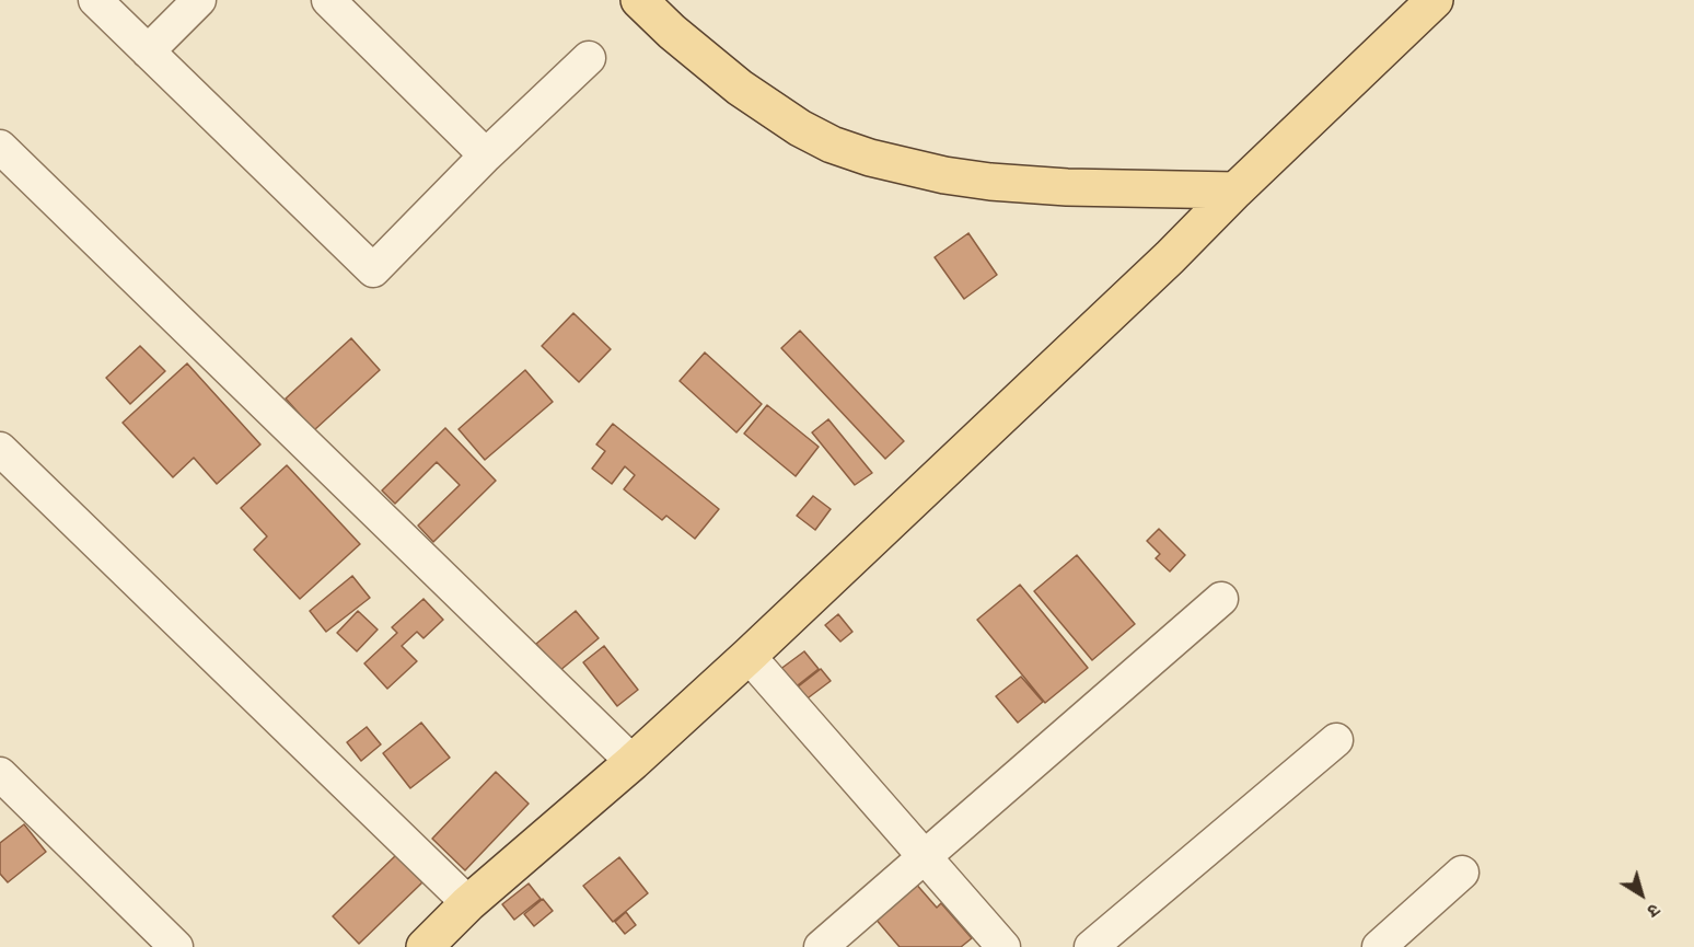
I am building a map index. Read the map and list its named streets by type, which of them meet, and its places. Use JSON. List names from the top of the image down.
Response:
{
  "north": "bottom right"
}
